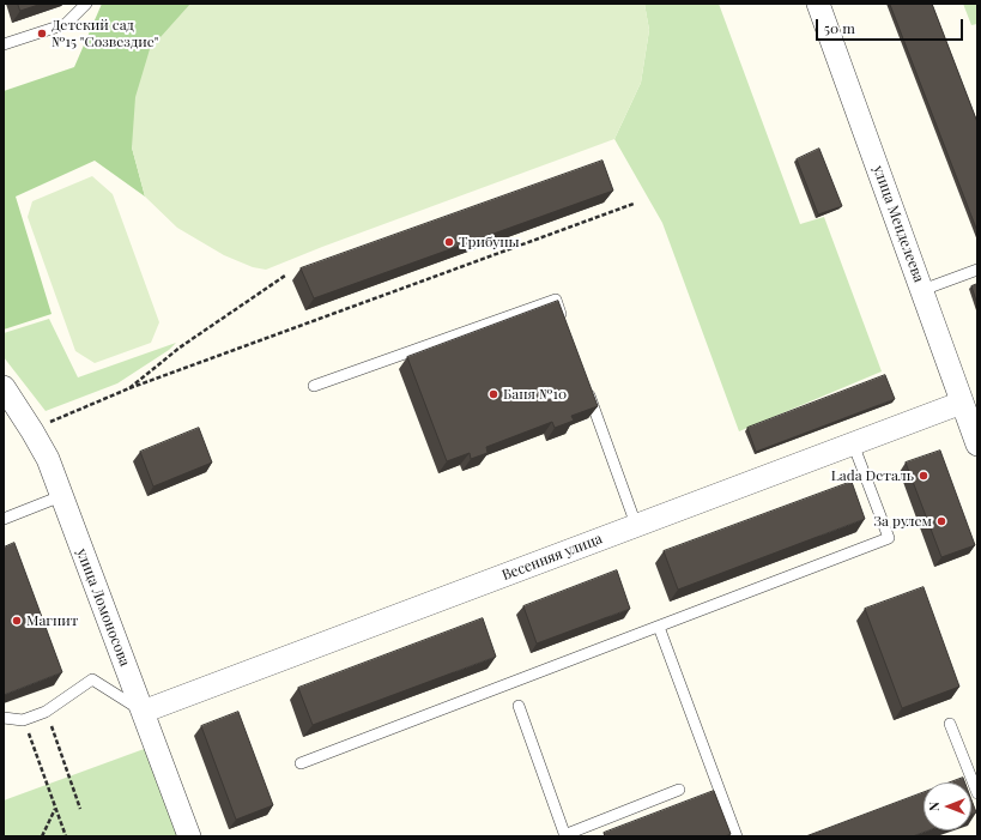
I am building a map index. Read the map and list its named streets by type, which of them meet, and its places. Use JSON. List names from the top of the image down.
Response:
{
  "streets": {
    "street": ["улица Менделеева", "Весенняя улица", "улица Ломоносова"]
  },
  "crossings": [
    ["улица Менделеева", "Весенняя улица"],
    ["Весенняя улица", "улица Ломоносова"]
  ],
  "places": [
    "Детский сад №15 \"Созвездие\"",
    "Трибуны",
    "Баня №10",
    "Lada Dеталь",
    "За рулем",
    "Магнит"
  ],
  "scale_bar": "50 m",
  "north": "left"
}
